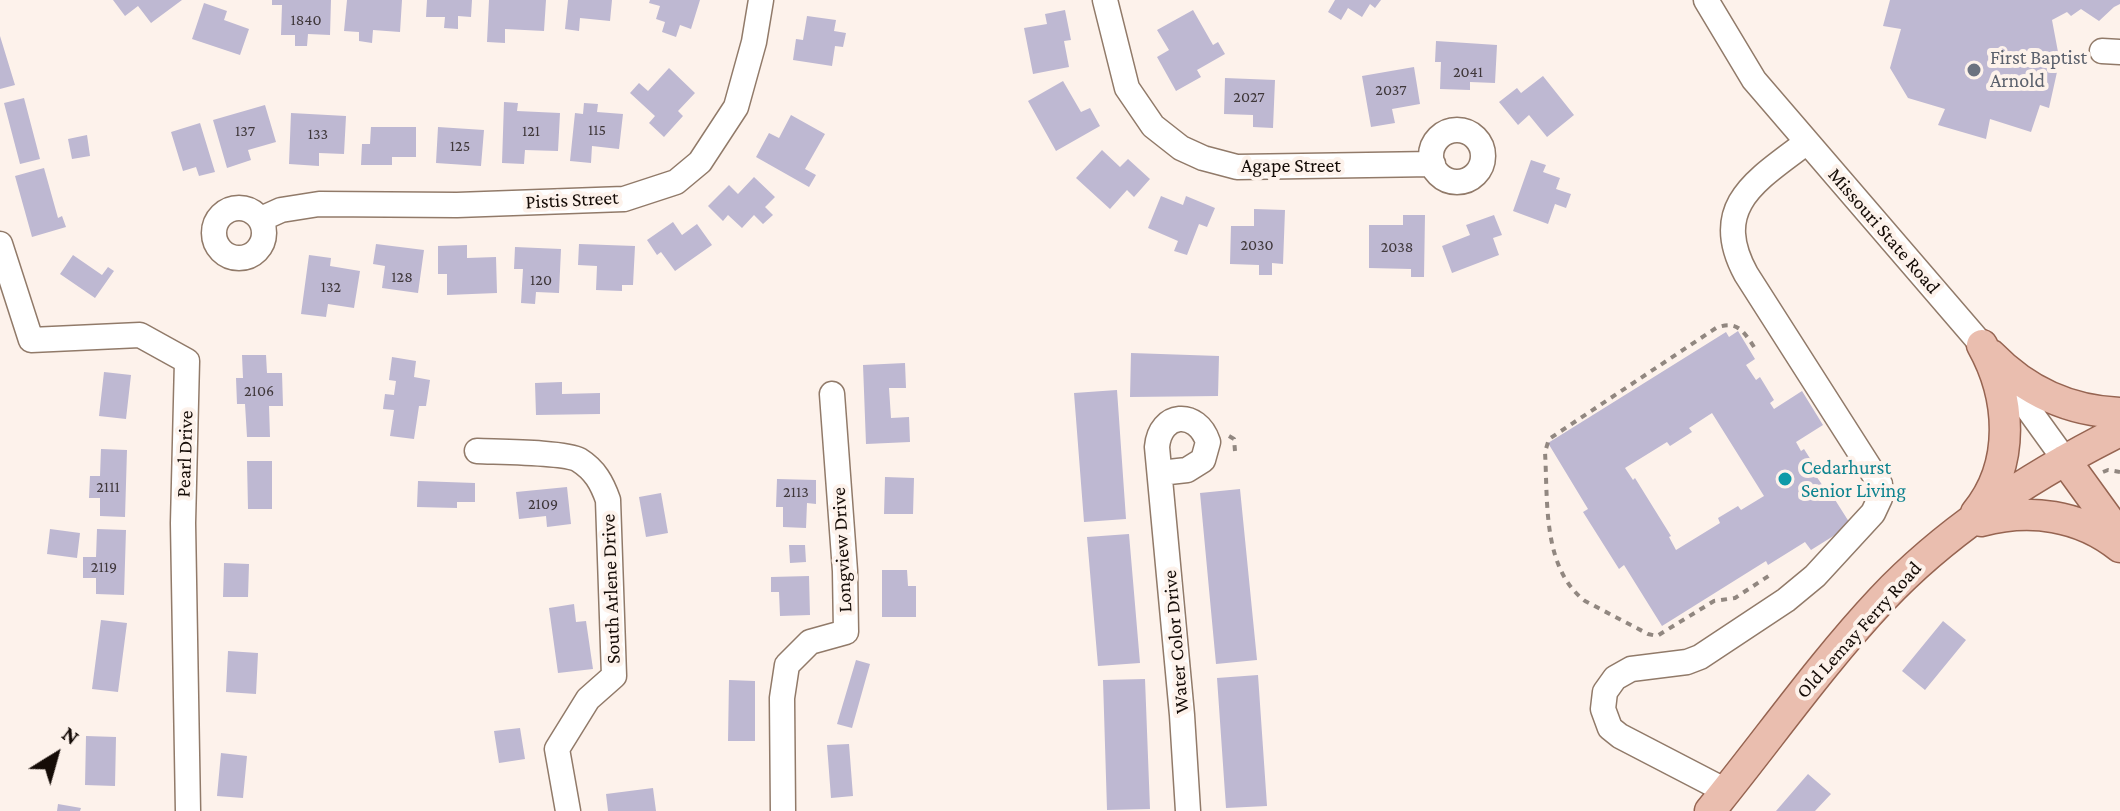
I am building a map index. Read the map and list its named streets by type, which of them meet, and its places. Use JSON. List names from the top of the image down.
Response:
{
  "streets": {
    "main road": ["Old Lemay Ferry Road"],
    "street": [
      "Agape Street",
      "Pistis Street",
      "Missouri State Road",
      "Pearl Drive",
      "Longview Drive",
      "South Arlene Drive",
      "Water Color Drive"
    ]
  },
  "crossings": [
    ["Missouri State Road", "Old Lemay Ferry Road"]
  ],
  "places": ["First Baptist Arnold", "Cedarhurst Senior Living"],
  "house_numbers": [
    "1840",
    "2041",
    "2037",
    "2027",
    "115",
    "137",
    "121",
    "133",
    "125",
    "2030",
    "2038",
    "128",
    "120",
    "132",
    "2106",
    "2111",
    "2113",
    "2109",
    "2119"
  ],
  "north": "top right"
}
